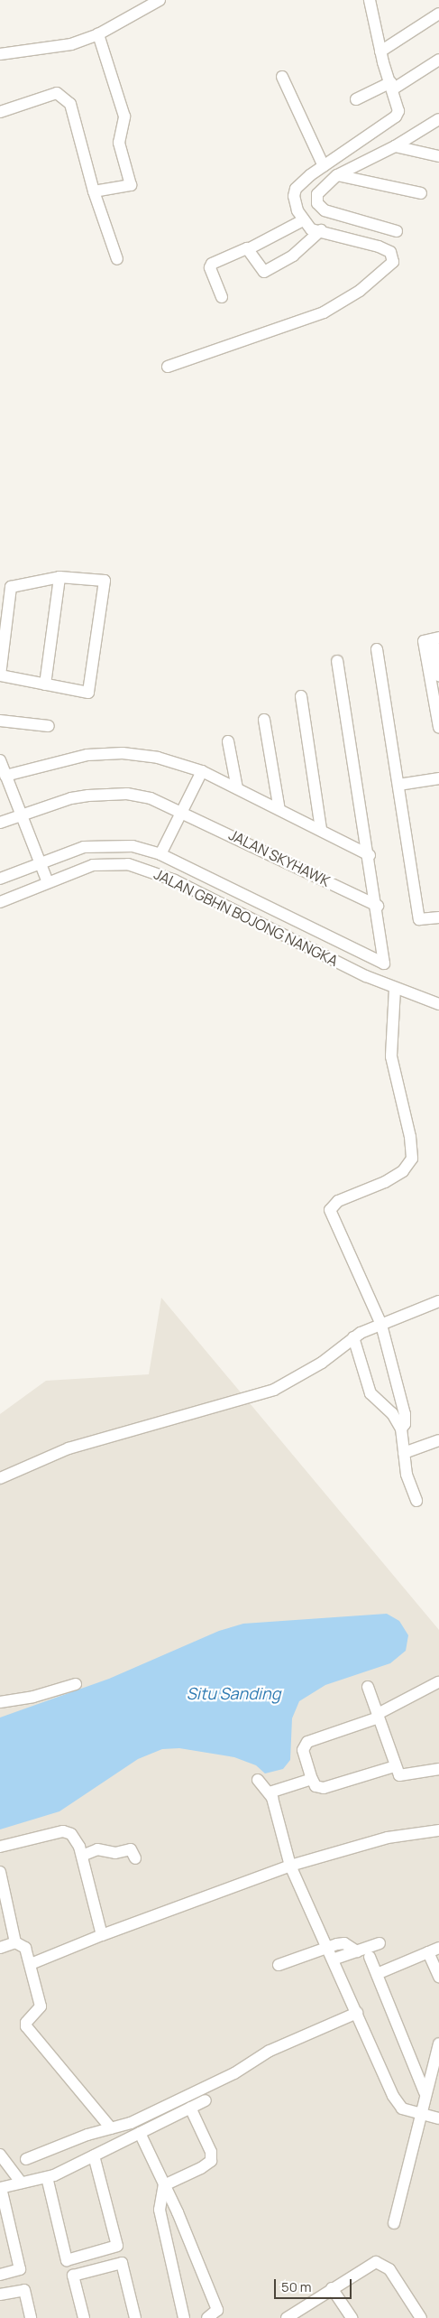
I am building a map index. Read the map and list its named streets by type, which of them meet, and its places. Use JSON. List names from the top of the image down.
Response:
{
  "streets": {
    "street": ["JALAN SKYHAWK", "JALAN GBHN BOJONG NANGKA"]
  },
  "water": ["Situ Sanding"],
  "scale_bar": "50 m"
}
